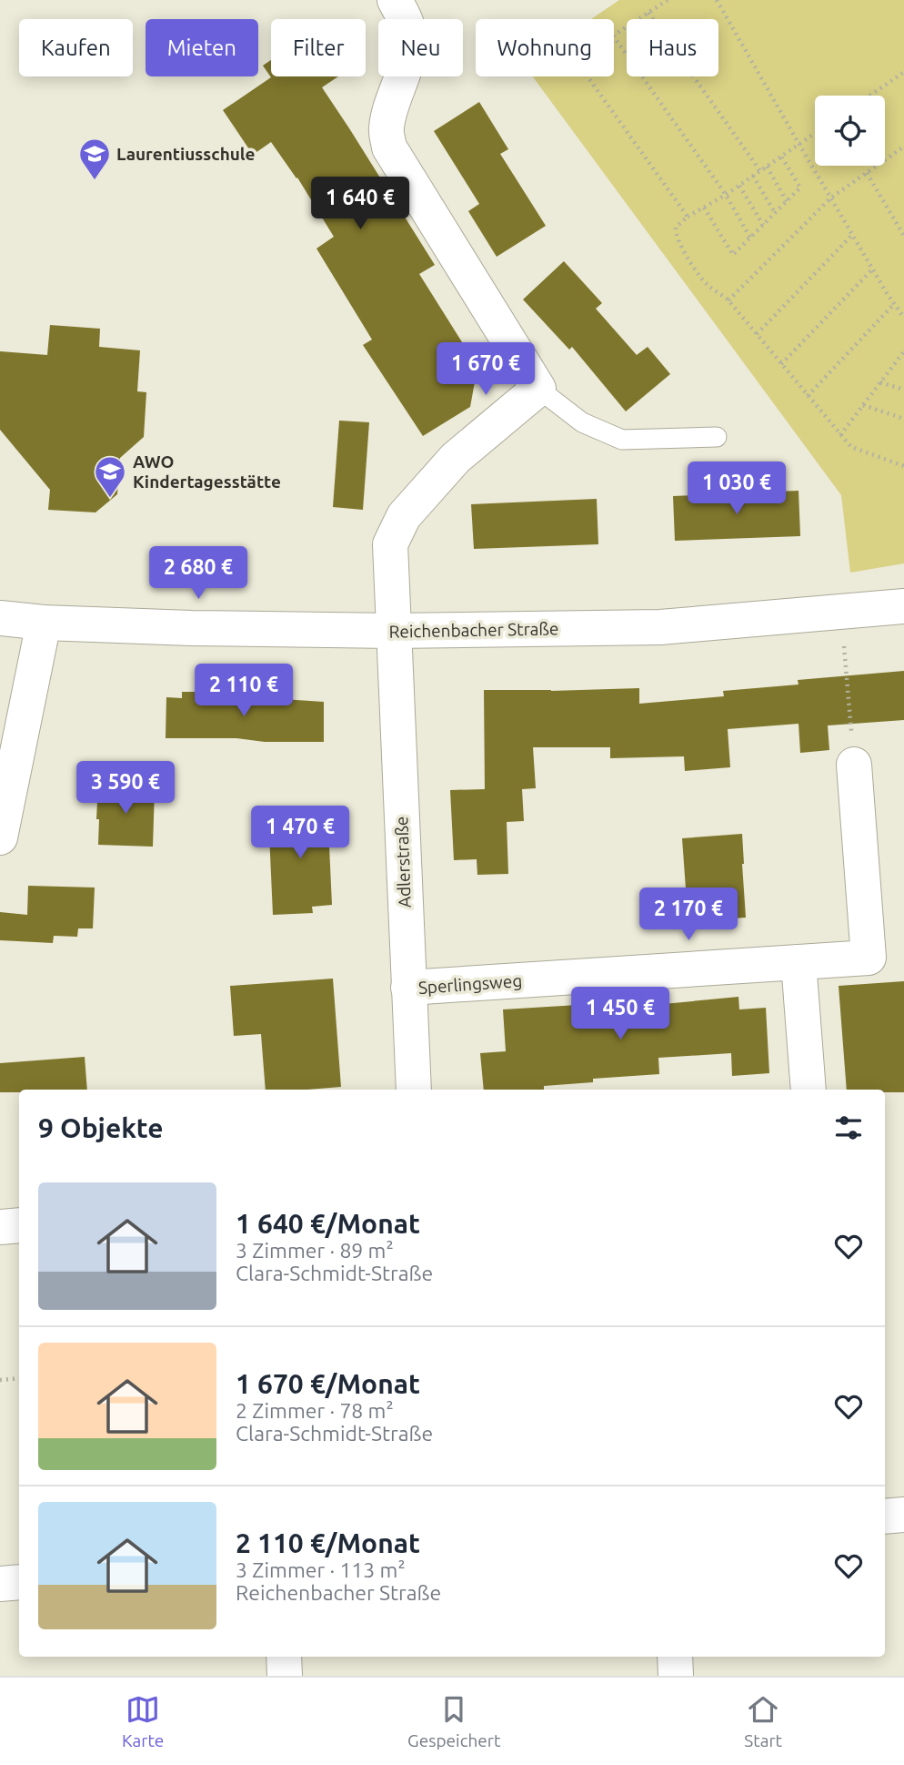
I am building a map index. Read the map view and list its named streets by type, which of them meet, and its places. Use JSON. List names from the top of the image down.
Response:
{
  "streets": {
    "street": ["Reichenbacher Straße", "Adlerstraße", "Sperlingsweg"]
  },
  "crossings": [
    ["Reichenbacher Straße", "Adlerstraße"],
    ["Adlerstraße", "Sperlingsweg"]
  ],
  "places": {
    "school or university": ["Laurentiusschule", "AWO Kindertagesstätte"]
  },
  "page": {
    "chip": [
      "Kaufen",
      "Mieten",
      "Filter",
      "Neu",
      "Wohnung",
      "Haus"
    ],
    "price": [
      "1 640 €",
      "1 670 €",
      "1 030 €",
      "2 680 €",
      "2 110 €",
      "3 590 €",
      "1 470 €",
      "2 170 €",
      "1 450 €"
    ],
    "heading": "9 Objekte",
    "list": [
      {
        "name": "1 640 €/Monat",
        "note": "3 Zimmer · 89 m² · Clara-Schmidt-Straße"
      },
      {
        "name": "1 670 €/Monat",
        "note": "2 Zimmer · 78 m² · Clara-Schmidt-Straße"
      },
      {
        "name": "2 110 €/Monat",
        "note": "3 Zimmer · 113 m² · Reichenbacher Straße"
      }
    ],
    "tabs": ["Karte", "Gespeichert", "Start"]
  }
}
